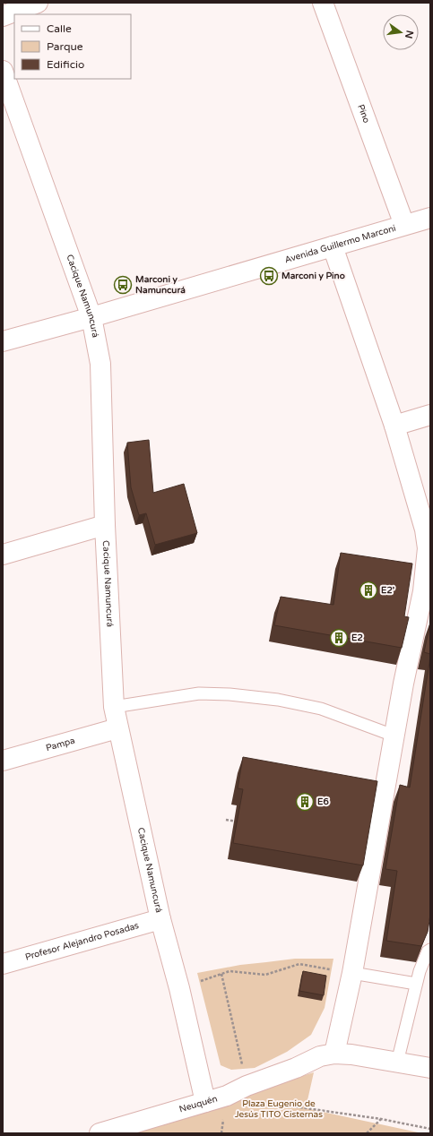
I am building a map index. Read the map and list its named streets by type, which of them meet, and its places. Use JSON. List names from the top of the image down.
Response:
{
  "streets": {
    "street": [
      "Pino",
      "Avenida Guillermo Marconi",
      "Cacique Namuncurá",
      "Pampa",
      "Profesor Alejandro Posadas",
      "Neuquén"
    ]
  },
  "crossings": [
    ["Pino", "Avenida Guillermo Marconi"],
    ["Avenida Guillermo Marconi", "Cacique Namuncurá"],
    ["Cacique Namuncurá", "Pampa"],
    ["Cacique Namuncurá", "Profesor Alejandro Posadas"],
    ["Cacique Namuncurá", "Neuquén"]
  ],
  "parks": ["Plaza Eugenio de Jesús TITO Cisternas"],
  "places": {
    "bus stop": ["Marconi y Pino", "Marconi y Namuncurá"],
    "building": ["E2'", "E2", "E6"]
  },
  "legend": ["Calle", "Parque", "Edificio"],
  "north": "right"
}
